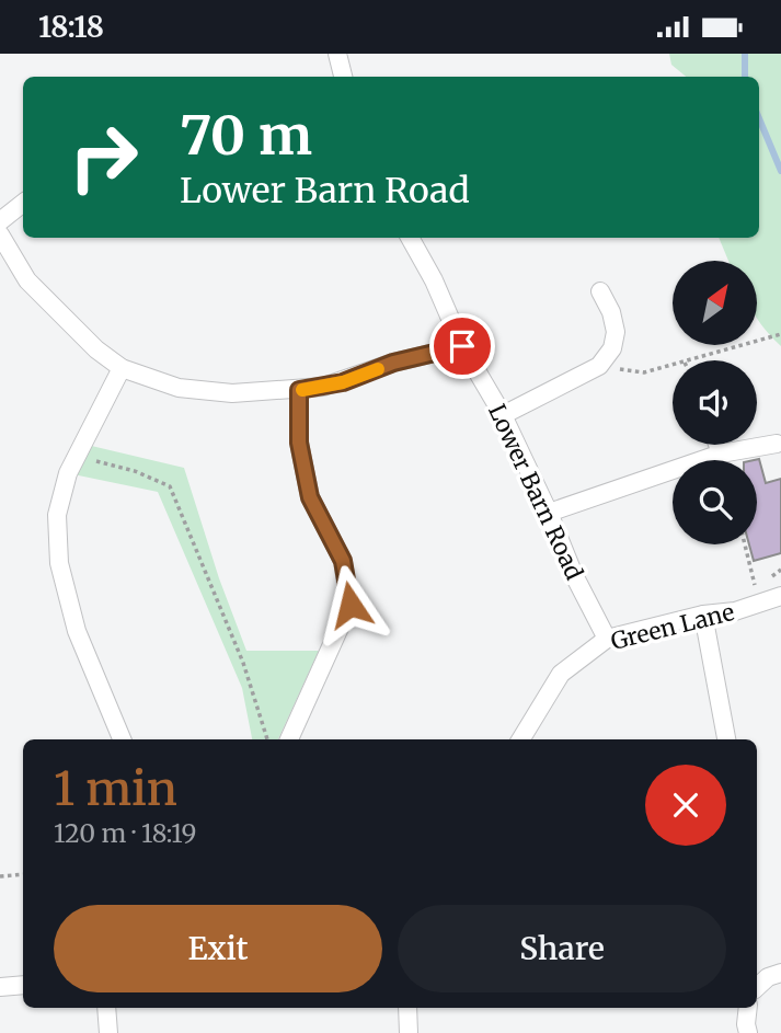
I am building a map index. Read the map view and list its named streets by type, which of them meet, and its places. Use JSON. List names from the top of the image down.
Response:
{
  "streets": {
    "street": ["Lower Barn Road", "Green Lane"]
  },
  "crossings": [
    ["Lower Barn Road", "Green Lane"]
  ],
  "north": "top right",
  "page": {
    "status": "18:18",
    "turn": ["70 m", "Lower Barn Road"],
    "heading": ["1 min", "120 m · 18:19"],
    "buttons": ["Exit", "Share"]
  }
}
